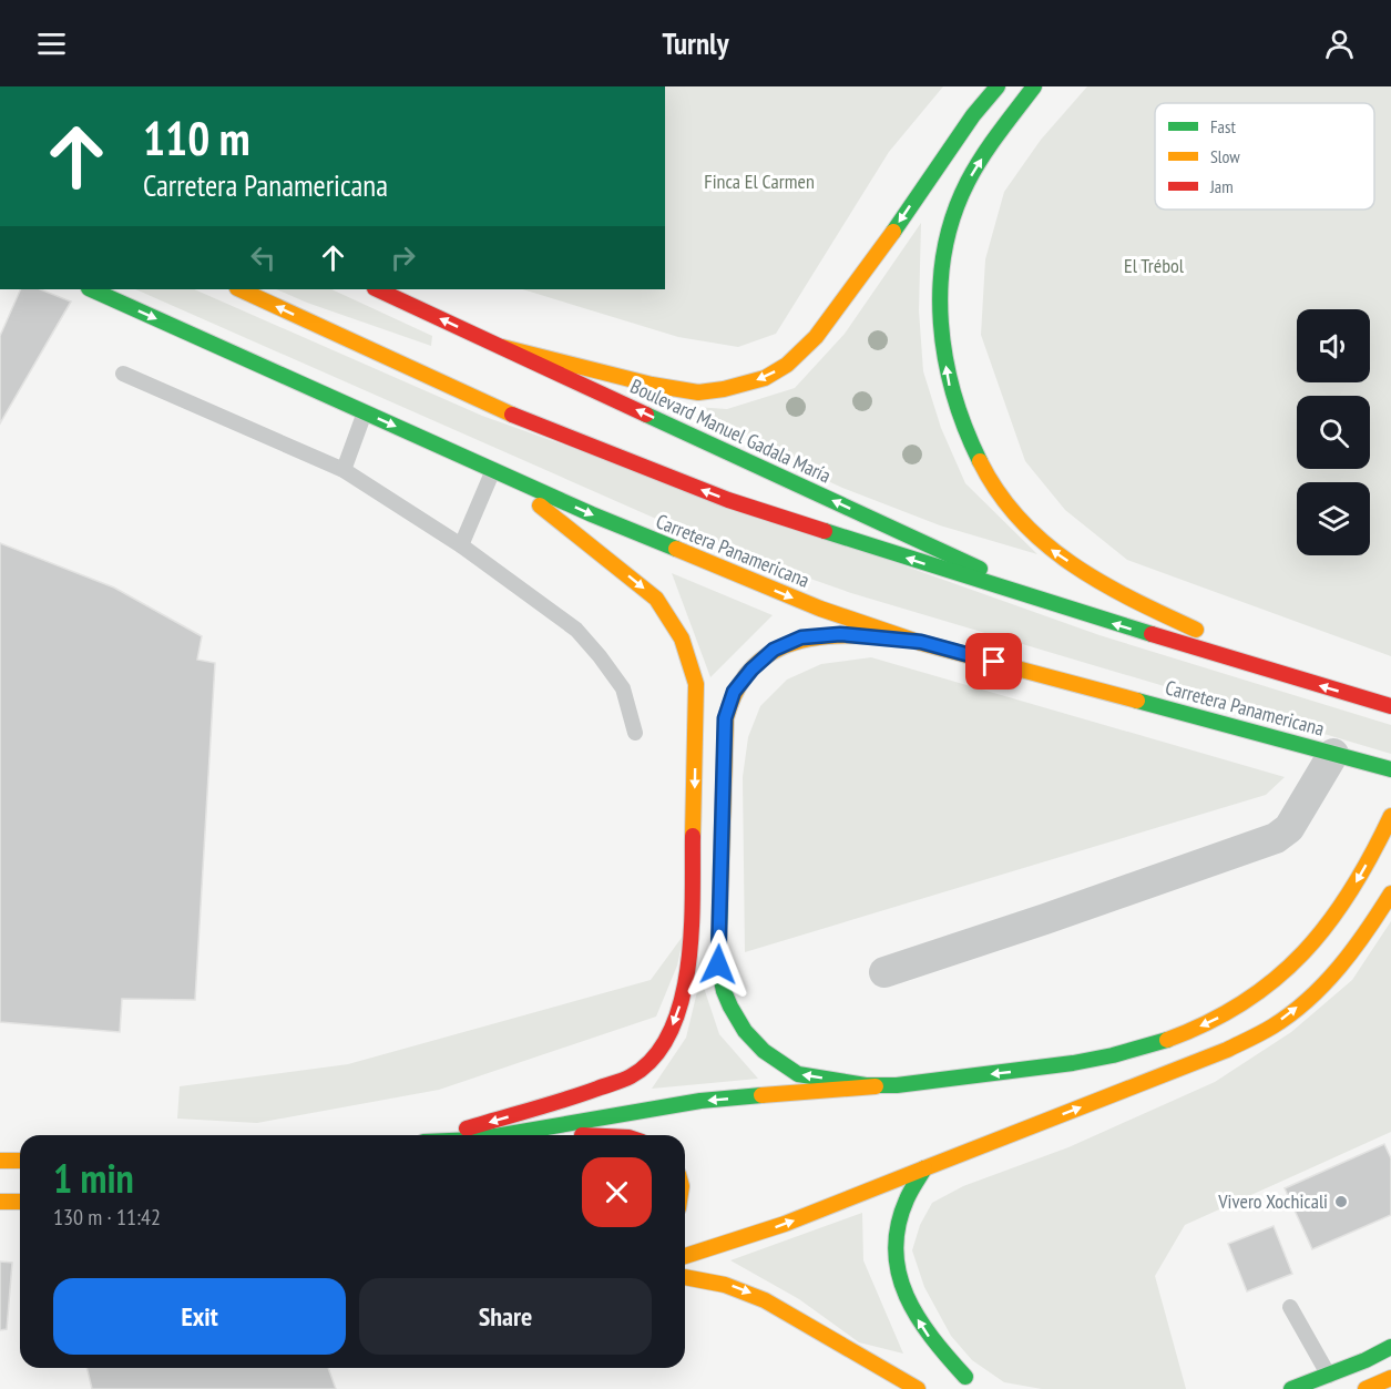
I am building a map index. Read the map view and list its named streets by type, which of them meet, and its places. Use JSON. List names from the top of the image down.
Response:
{
  "streets": {
    "main road": ["Boulevard Manuel Gadala María", "Carretera Panamericana"]
  },
  "crossings": [
    ["Boulevard Manuel Gadala María", "Carretera Panamericana"]
  ],
  "one_way": ["Boulevard Manuel Gadala María"],
  "parks": ["Finca El Carmen", "El Trébol"],
  "places": ["Vivero Xochicali"],
  "legend": ["Fast", "Slow", "Jam"],
  "page": {
    "header": "Turnly",
    "turn": ["110 m", "Carretera Panamericana"],
    "heading": ["1 min", "130 m · 11:42"],
    "buttons": ["Exit", "Share"]
  }
}
